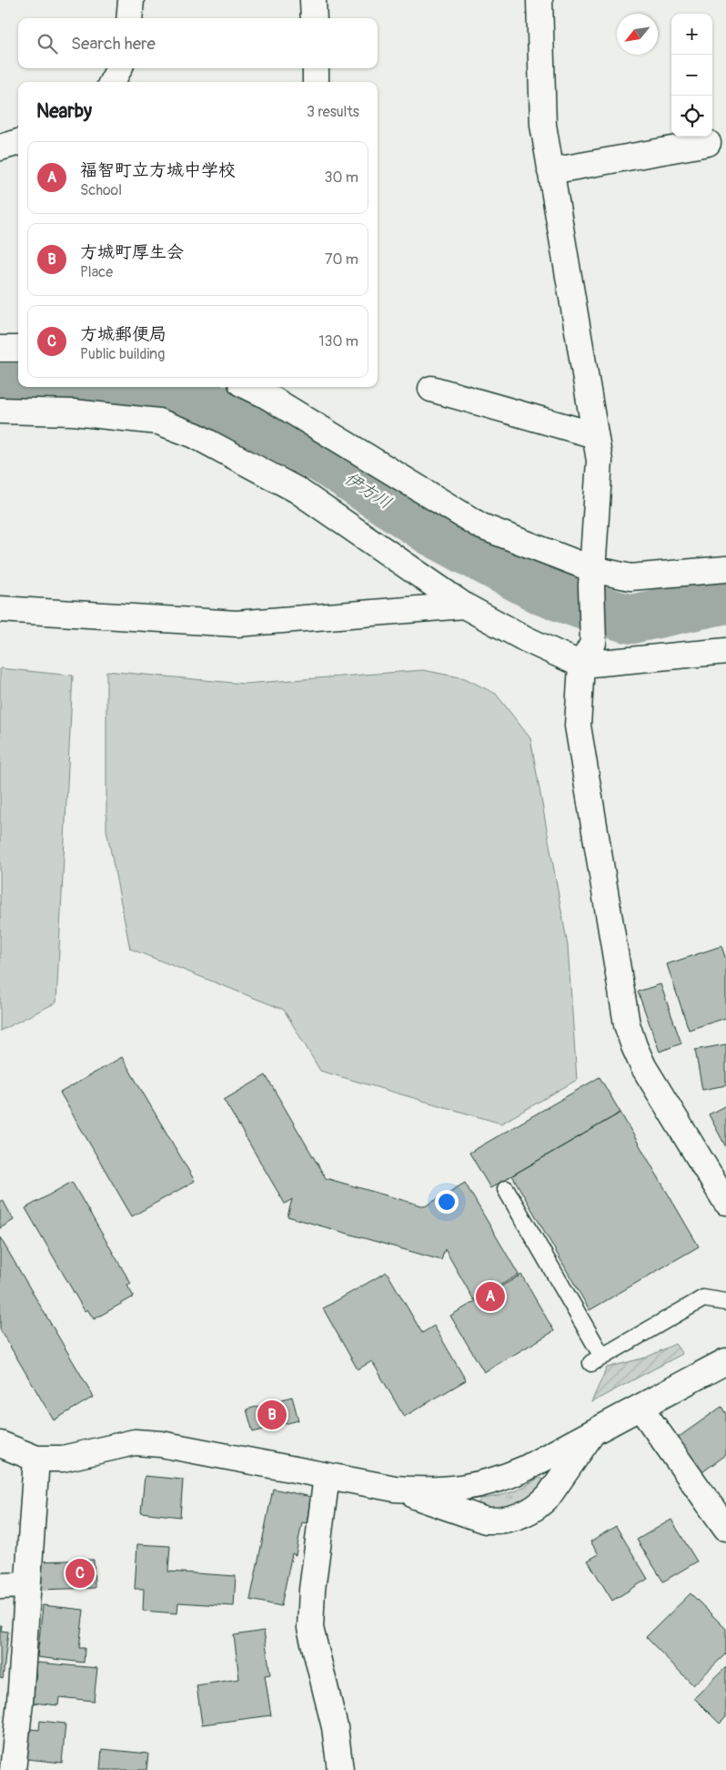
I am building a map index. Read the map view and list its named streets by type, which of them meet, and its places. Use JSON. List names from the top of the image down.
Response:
{
  "water": ["伊方川"],
  "north": "bottom left",
  "page": {
    "map_buttons": ["+", "−"],
    "search": "Search here",
    "heading": ["Nearby", "3 results"],
    "list": [
      {
        "mark": "A",
        "name": "福智町立方城中学校",
        "note": "School",
        "value": "30 m"
      },
      {
        "mark": "B",
        "name": "方城町厚生会",
        "note": "Place",
        "value": "70 m"
      },
      {
        "mark": "C",
        "name": "方城郵便局",
        "note": "Public building",
        "value": "130 m"
      }
    ],
    "pins": ["A", "B", "C"]
  }
}
